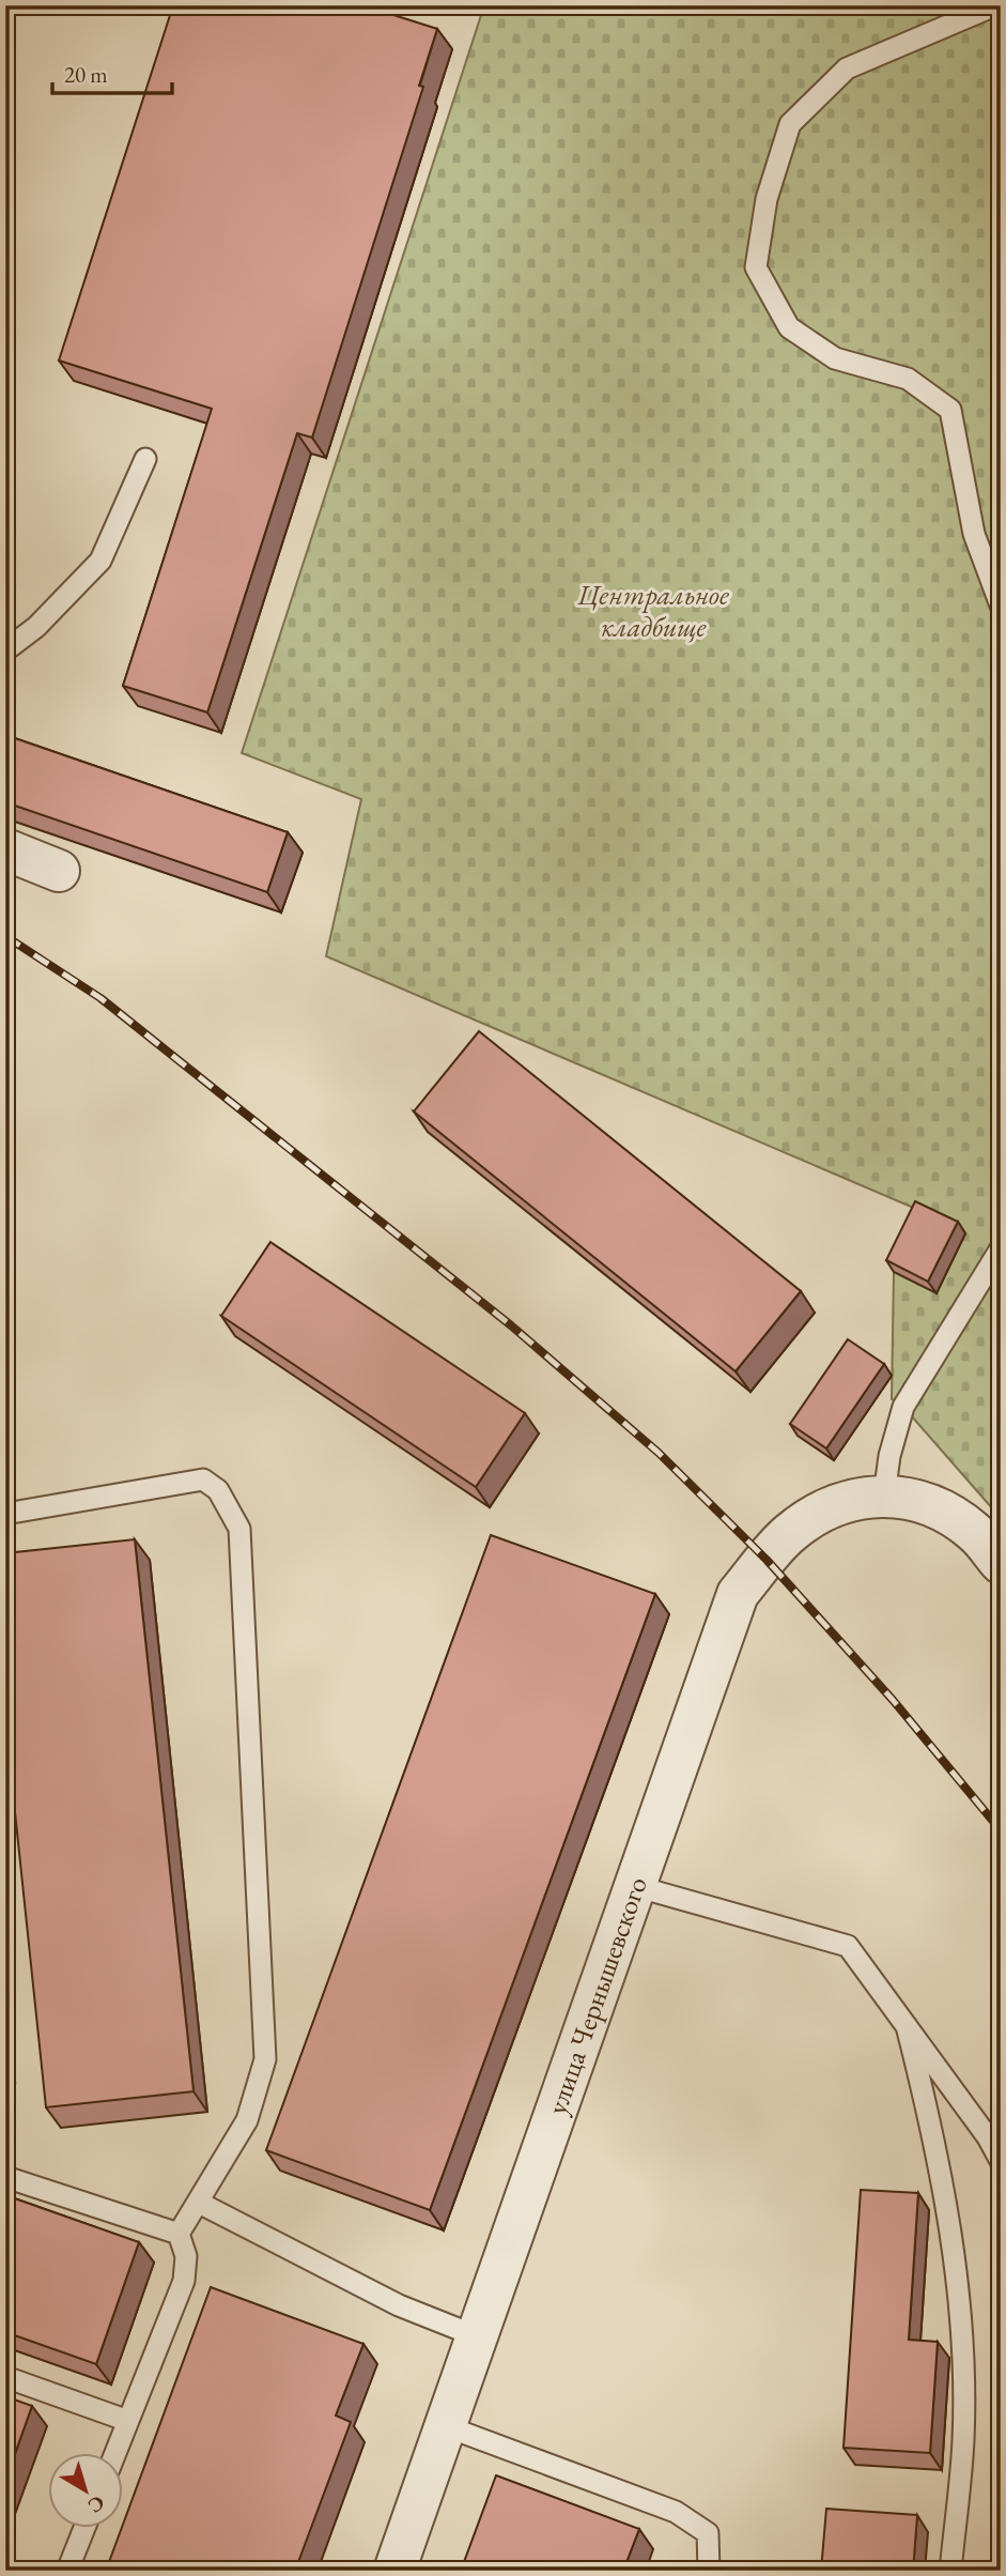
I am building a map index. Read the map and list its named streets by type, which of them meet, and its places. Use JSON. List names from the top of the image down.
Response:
{
  "streets": {
    "street": ["улица Чернышевского"]
  },
  "parks": ["Центральное кладбище"],
  "scale_bar": "20 m",
  "north": "bottom right"
}
